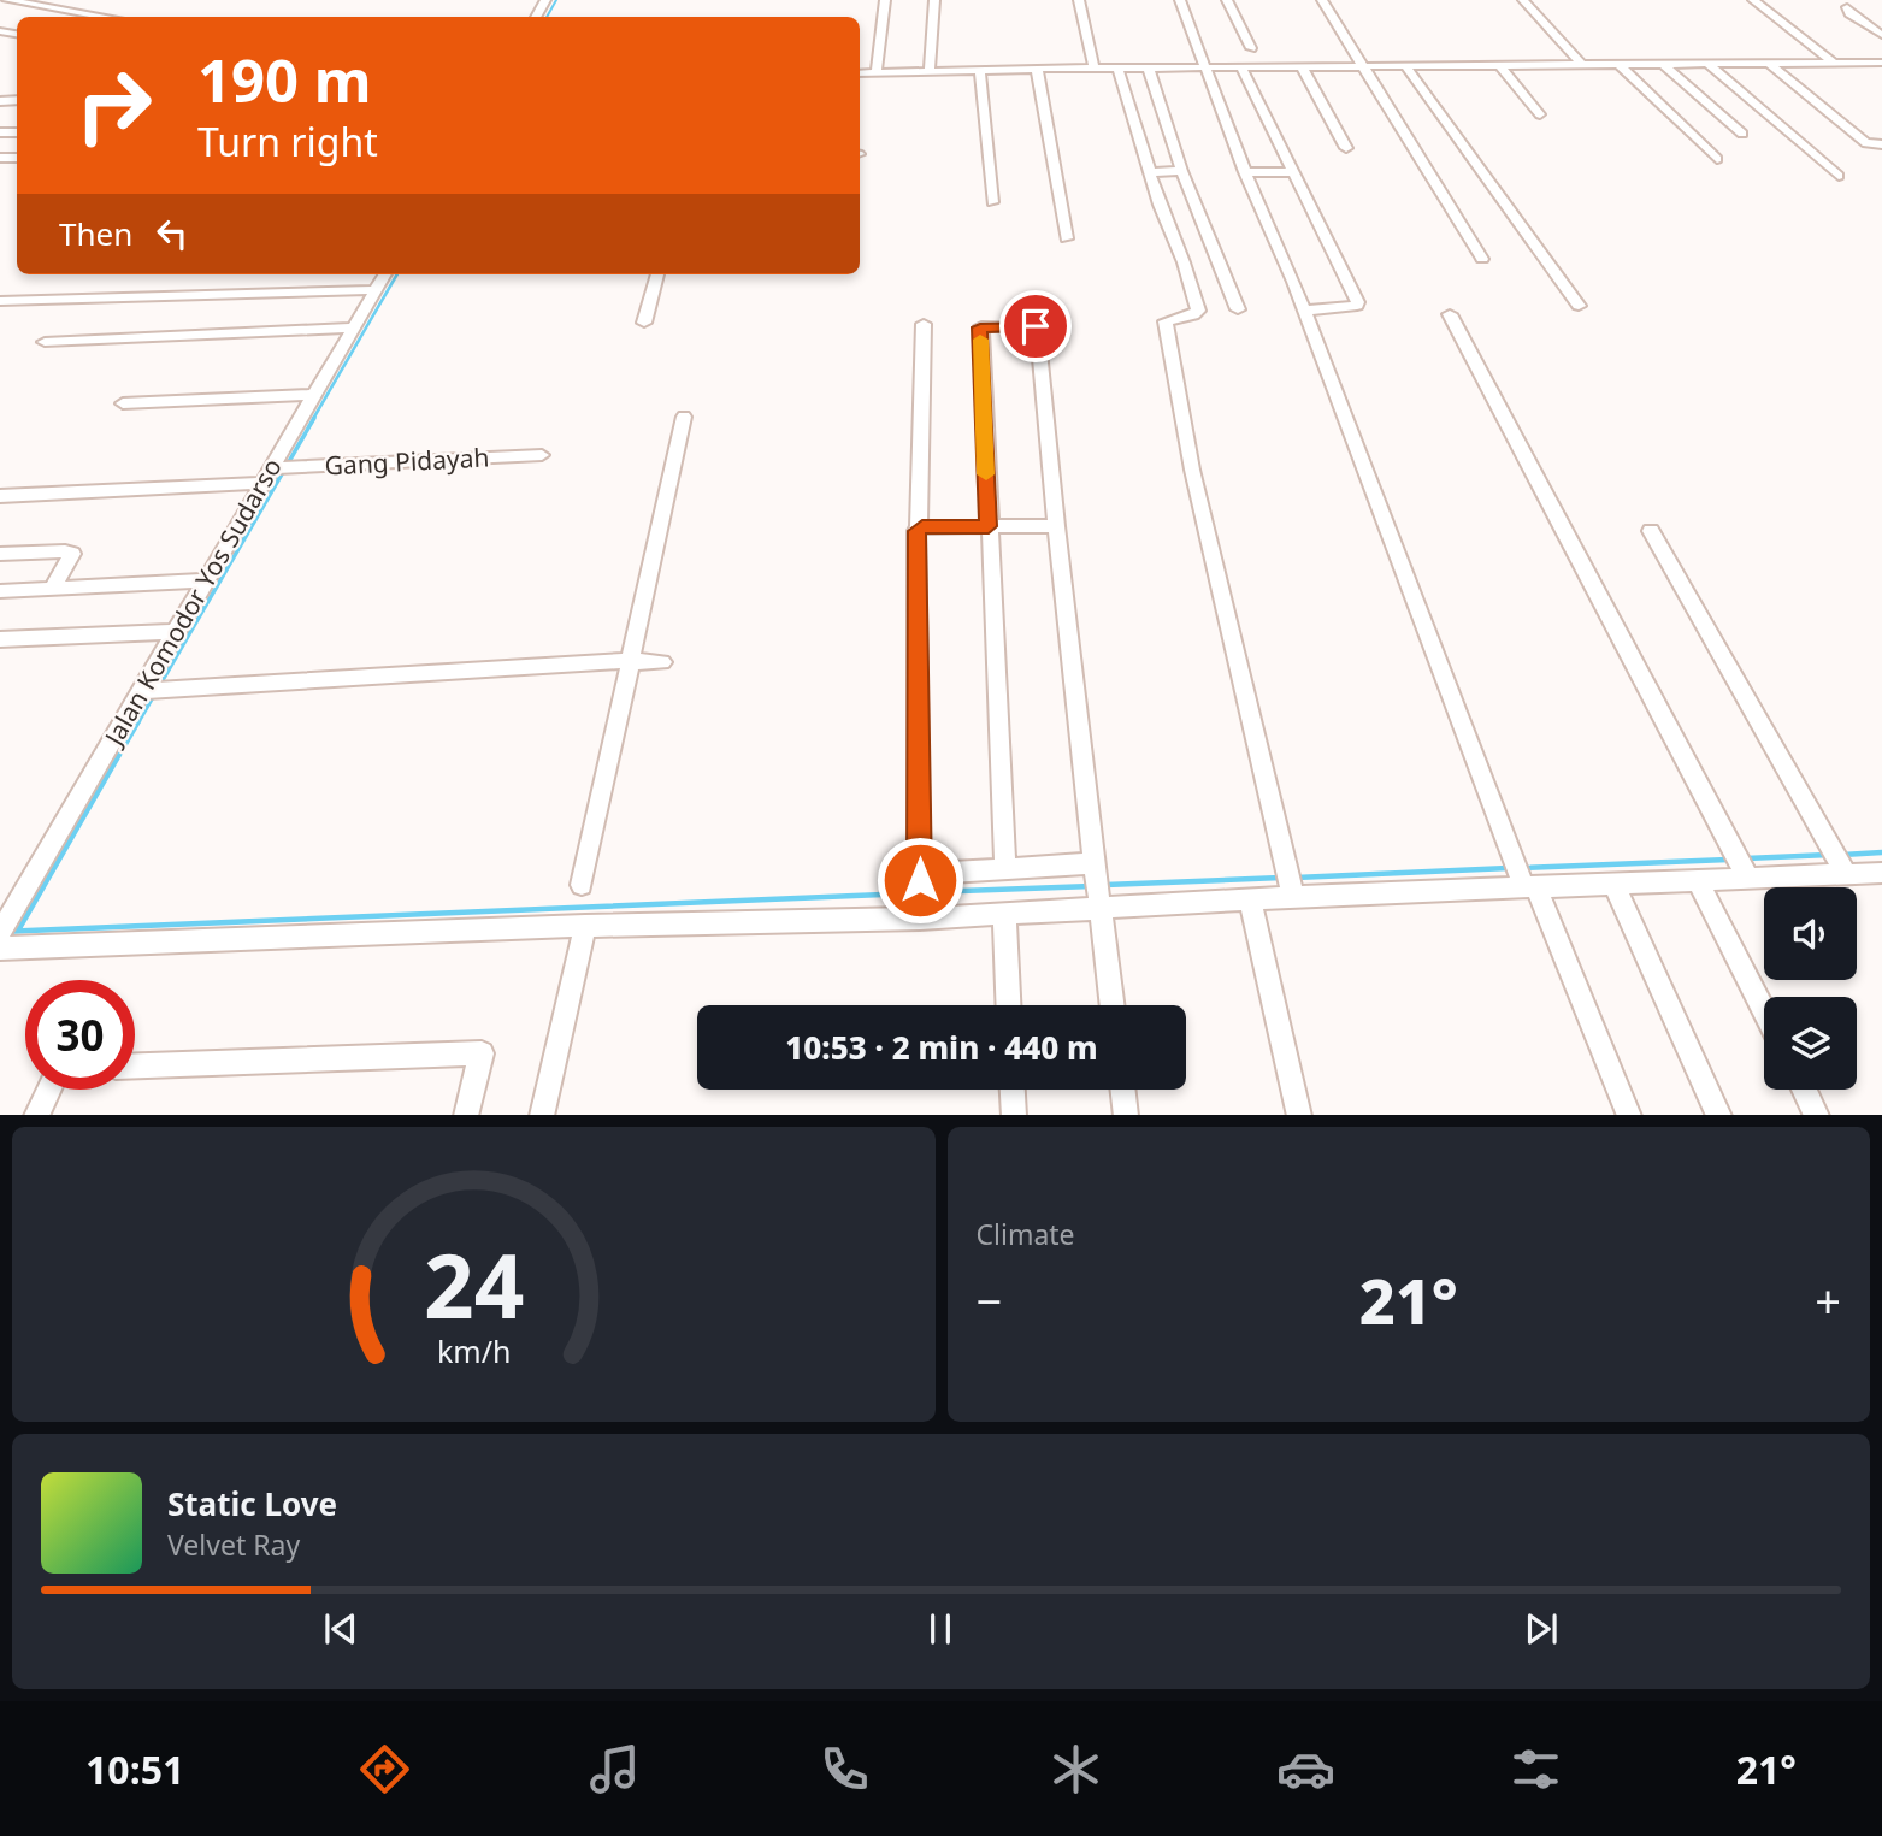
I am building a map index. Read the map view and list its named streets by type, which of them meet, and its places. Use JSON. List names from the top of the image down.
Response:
{
  "streets": {
    "street": ["Gang Pidayah", "Jalan Komodor Yos Sudarso"]
  },
  "crossings": [
    ["Gang Pidayah", "Jalan Komodor Yos Sudarso"]
  ],
  "page": {
    "turn": ["190 m", "Turn right"],
    "then": "Then",
    "limit": "30",
    "trip": "10:53 · 2 min · 440 m",
    "tile": "Climate",
    "heat": ["−", "21°", "+"],
    "song": ["Static Love", "Velvet Ray"],
    "tabs": ["10:51", "21°"],
    "gauge": ["24", "km/h"]
  }
}
